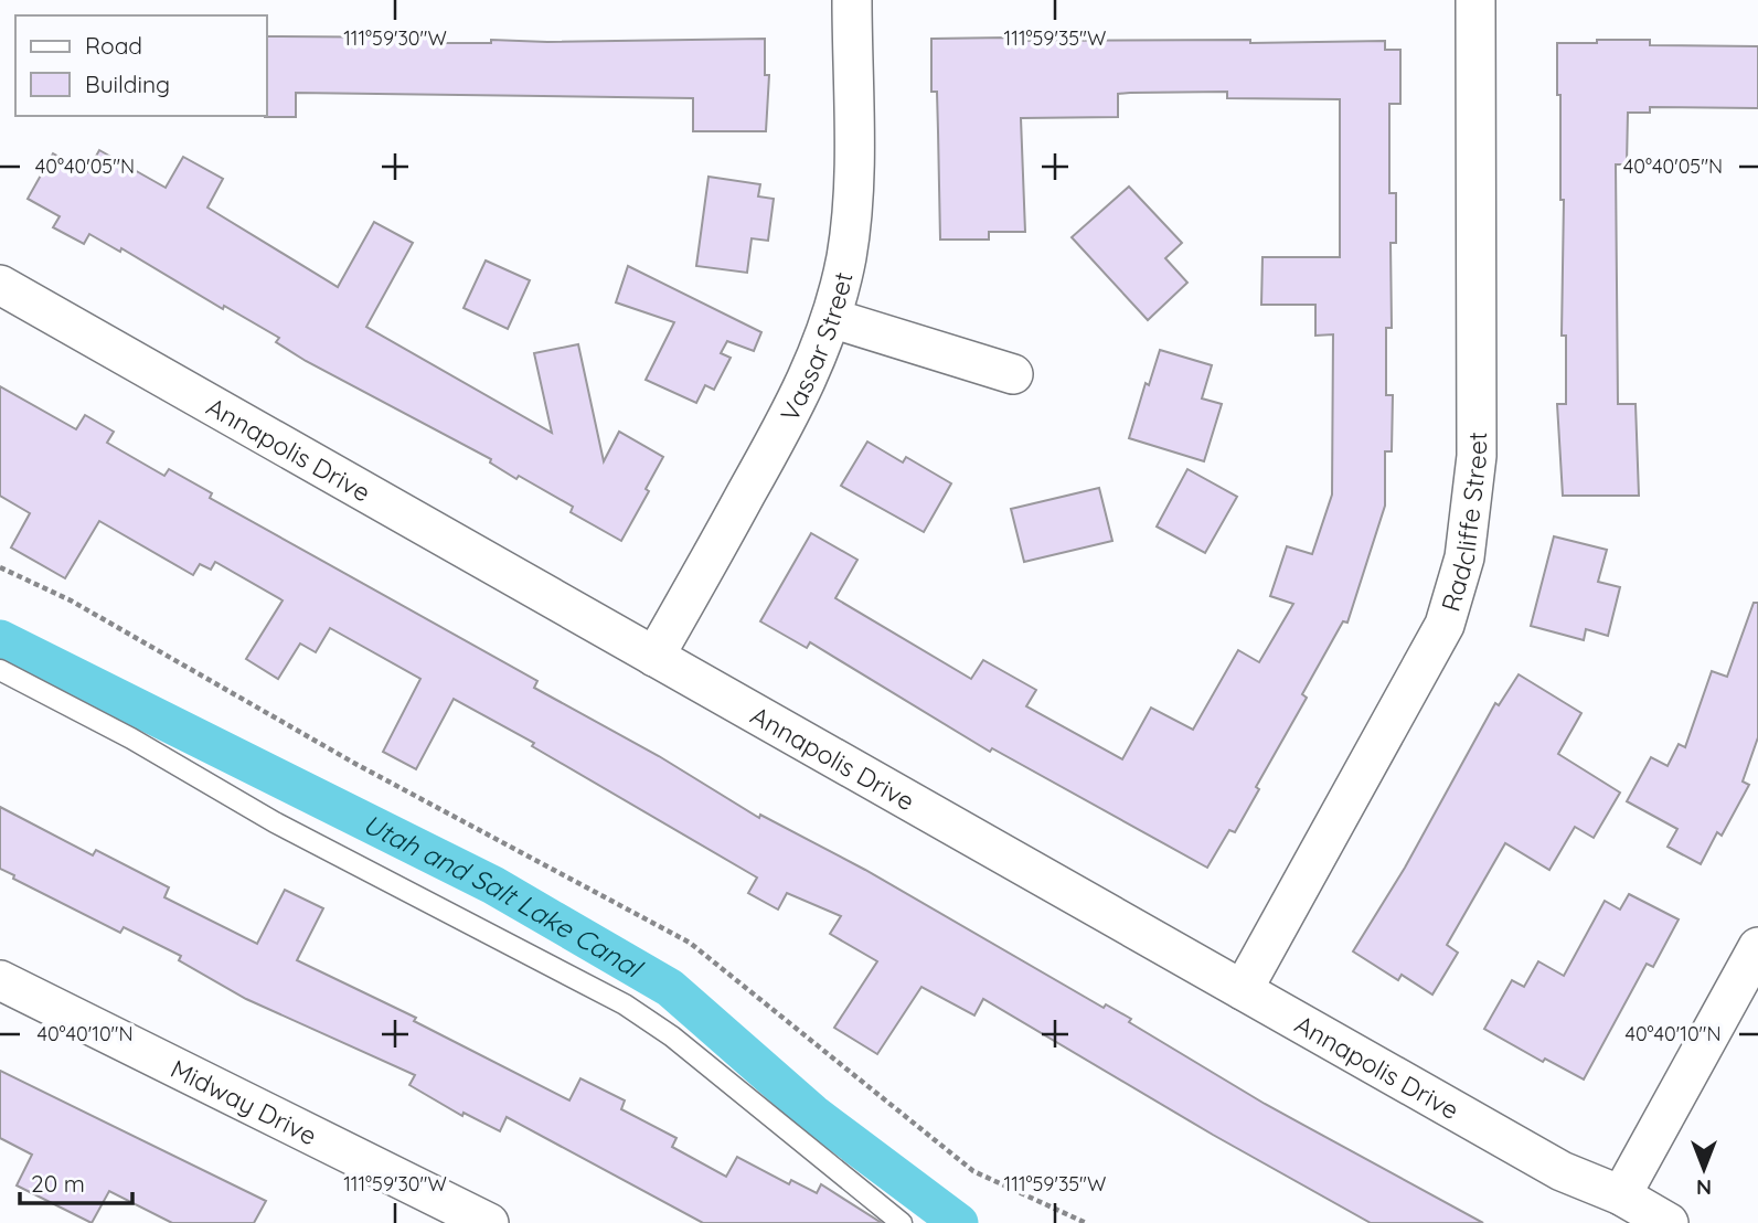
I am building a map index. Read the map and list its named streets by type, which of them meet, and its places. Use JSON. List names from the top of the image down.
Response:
{
  "streets": {
    "street": [
      "Vassar Street",
      "Annapolis Drive",
      "Radcliffe Street",
      "Midway Drive"
    ]
  },
  "crossings": [
    ["Vassar Street", "Annapolis Drive"],
    ["Annapolis Drive", "Radcliffe Street"]
  ],
  "water": ["Utah and Salt Lake Canal"],
  "legend": ["Road", "Building"],
  "scale_bar": "20 m",
  "north": "bottom",
  "coordinates": [
    "111°59'30\"W",
    "111°59'35\"W",
    "40°40'05\"N",
    "40°40'10\"N"
  ]
}
